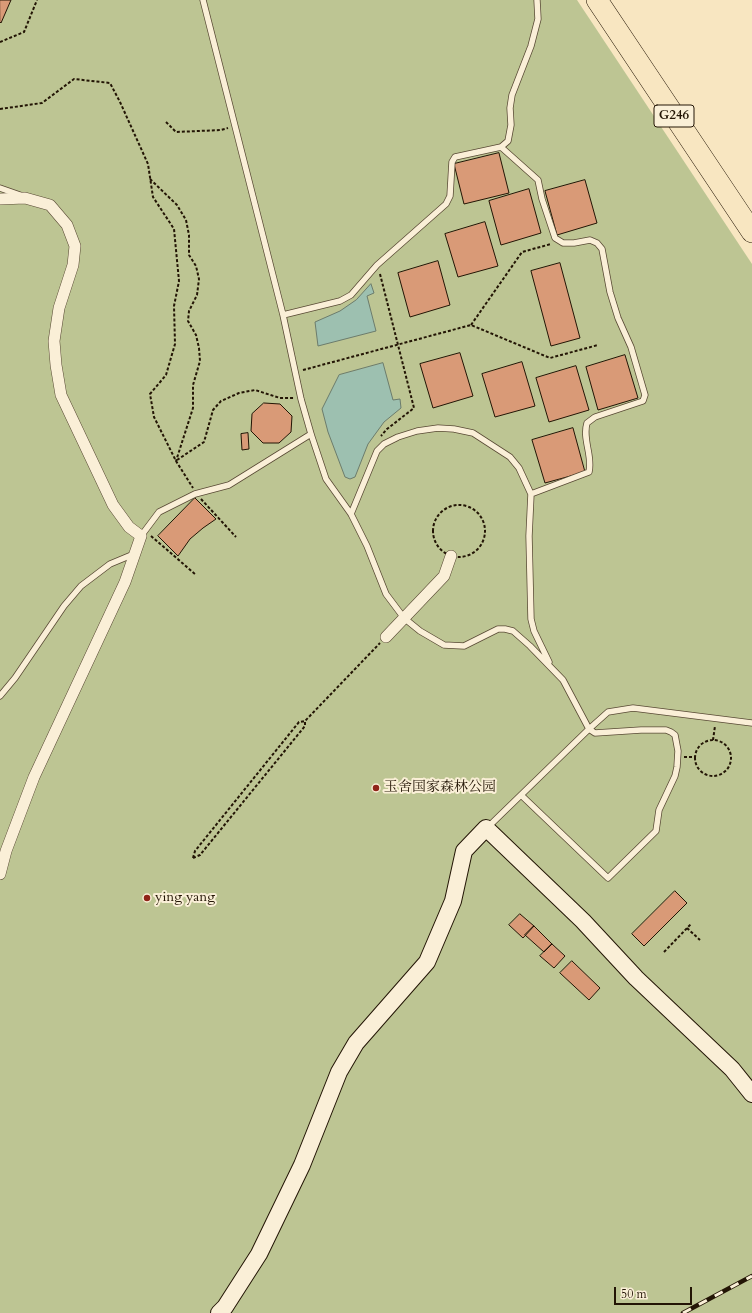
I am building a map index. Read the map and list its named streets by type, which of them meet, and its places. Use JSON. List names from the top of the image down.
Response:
{
  "streets": {
    "highway": ["G246"]
  },
  "places": ["玉舍国家森林公园", "ying yang"],
  "scale_bar": "50 m"
}
